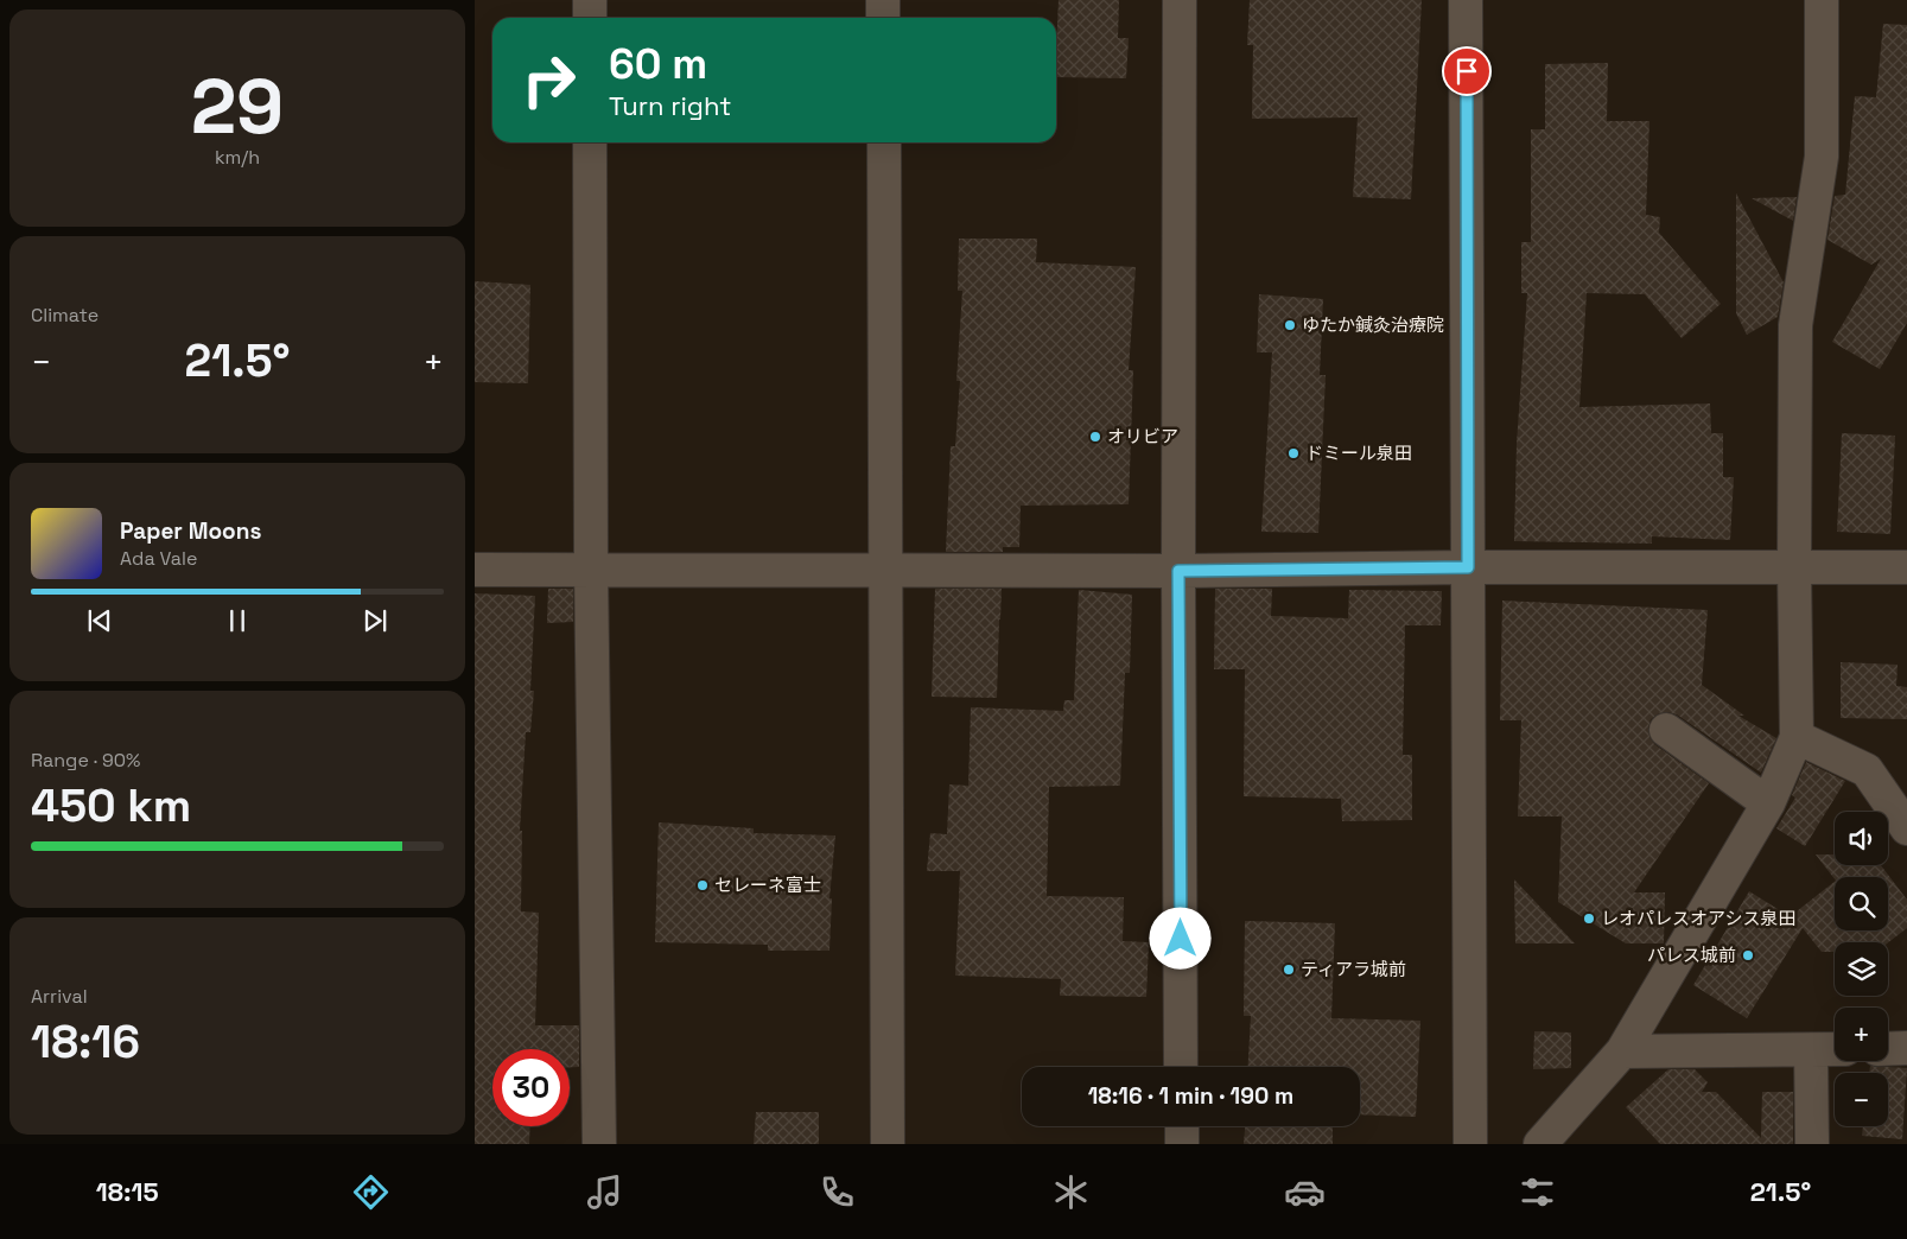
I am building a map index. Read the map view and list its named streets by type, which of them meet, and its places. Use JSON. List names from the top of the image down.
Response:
{
  "places": [
    "ゆたか鍼灸治療院",
    "オリビア",
    "ドミール泉田",
    "セレーネ富士",
    "レオパレスオアシス泉田",
    "パレス城前",
    "ティアラ城前"
  ],
  "page": {
    "tile": [
      ["29", "km/h"],
      "Climate",
      ["Range · 90%", "450 km"],
      ["Arrival", "18:16"]
    ],
    "turn": ["60 m", "Turn right"],
    "heat": ["−", "21.5°", "+"],
    "song": ["Paper Moons", "Ada Vale"],
    "map_buttons": ["+", "−"],
    "limit": "30",
    "trip": "18:16 · 1 min · 190 m",
    "tabs": ["18:15", "21.5°"]
  }
}
